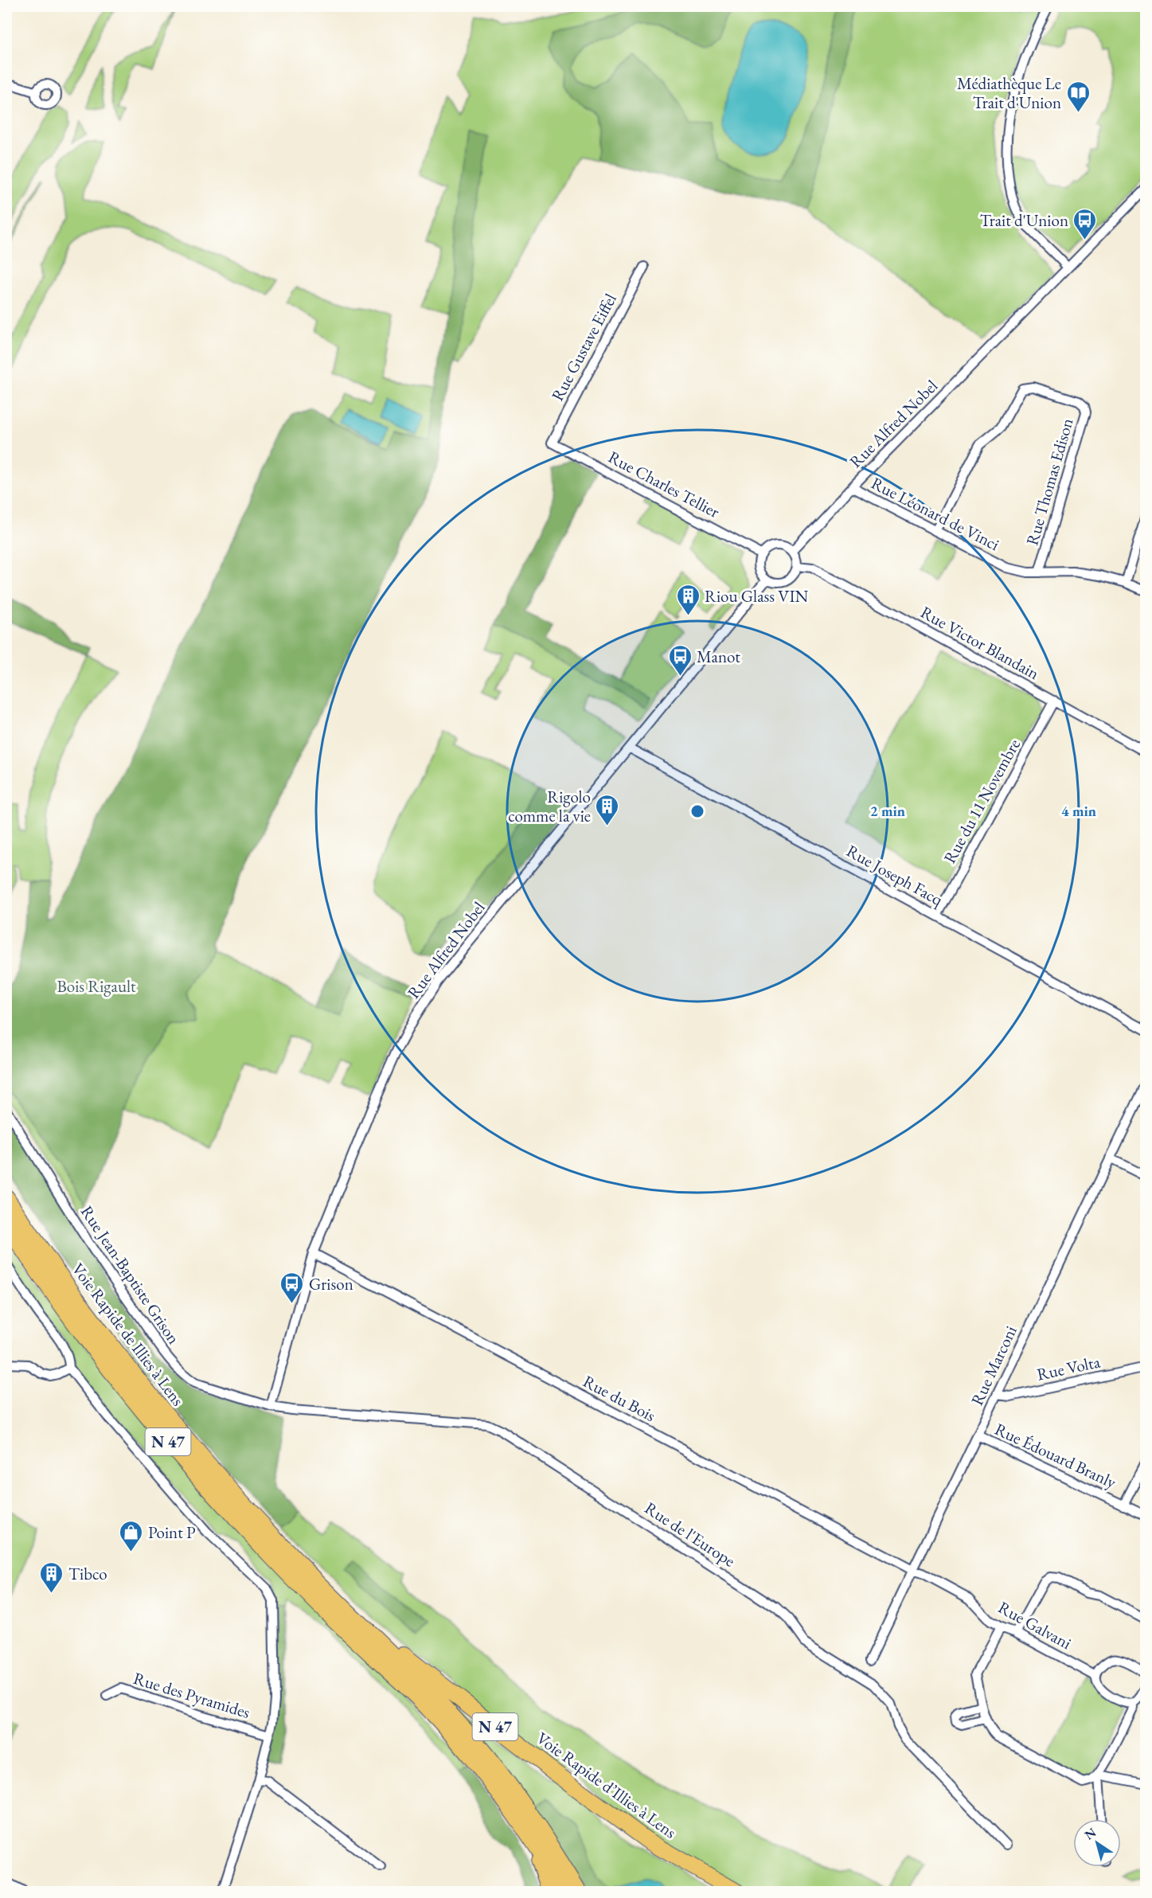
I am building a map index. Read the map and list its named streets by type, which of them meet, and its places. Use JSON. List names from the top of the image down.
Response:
{
  "streets": {
    "highway": ["Voie Rapide de Illies à Lens", "N 47", "Voie Rapide d’Illies à Lens"],
    "street": [
      "Rue Gustave Eiffel",
      "Rue Alfred Nobel",
      "Rue Thomas Edison",
      "Rue Charles Tellier",
      "Rue Léonard de Vinci",
      "Rue Victor Blandain",
      "Rue du 11 Novembre",
      "Rue Joseph Facq",
      "Rue Jean-Baptiste Grison",
      "Rue Marconi",
      "Rue Volta",
      "Rue du Bois",
      "Rue Édouard Branly",
      "Rue de l'Europe",
      "Rue Galvani",
      "Rue des Pyramides"
    ]
  },
  "crossings": [
    ["Rue Gustave Eiffel", "Rue Charles Tellier"],
    ["Rue Alfred Nobel", "Rue Charles Tellier"],
    ["Rue Alfred Nobel", "Rue Léonard de Vinci"],
    ["Rue Alfred Nobel", "Rue Victor Blandain"],
    ["Rue Alfred Nobel", "Rue Joseph Facq"],
    ["Rue Alfred Nobel", "Rue Jean-Baptiste Grison"],
    ["Rue Alfred Nobel", "Rue du Bois"],
    ["Rue Alfred Nobel", "Rue de l'Europe"],
    ["Rue Thomas Edison", "Rue Léonard de Vinci"],
    ["Rue Charles Tellier", "Rue Victor Blandain"],
    ["Rue Victor Blandain", "Rue du 11 Novembre"],
    ["Rue du 11 Novembre", "Rue Joseph Facq"],
    ["Rue Jean-Baptiste Grison", "Rue de l'Europe"],
    ["Voie Rapide de Illies à Lens", "Voie Rapide d’Illies à Lens"],
    ["Rue Marconi", "Rue Volta"],
    ["Rue Marconi", "Rue du Bois"],
    ["Rue Marconi", "Rue Édouard Branly"],
    ["Rue Marconi", "Rue Galvani"],
    ["Rue du Bois", "Rue Galvani"]
  ],
  "parks": ["Bois Rigault"],
  "places": {
    "library": ["Médiathèque Le Trait d'Union"],
    "bus stop": ["Trait d'Union", "Manot", "Grison"],
    "building": ["Riou Glass VIN", "Rigolo comme la vie", "Tibco"],
    "shop": ["Point P"]
  },
  "north": "top left",
  "rings": ["2 min", "4 min"]
}
